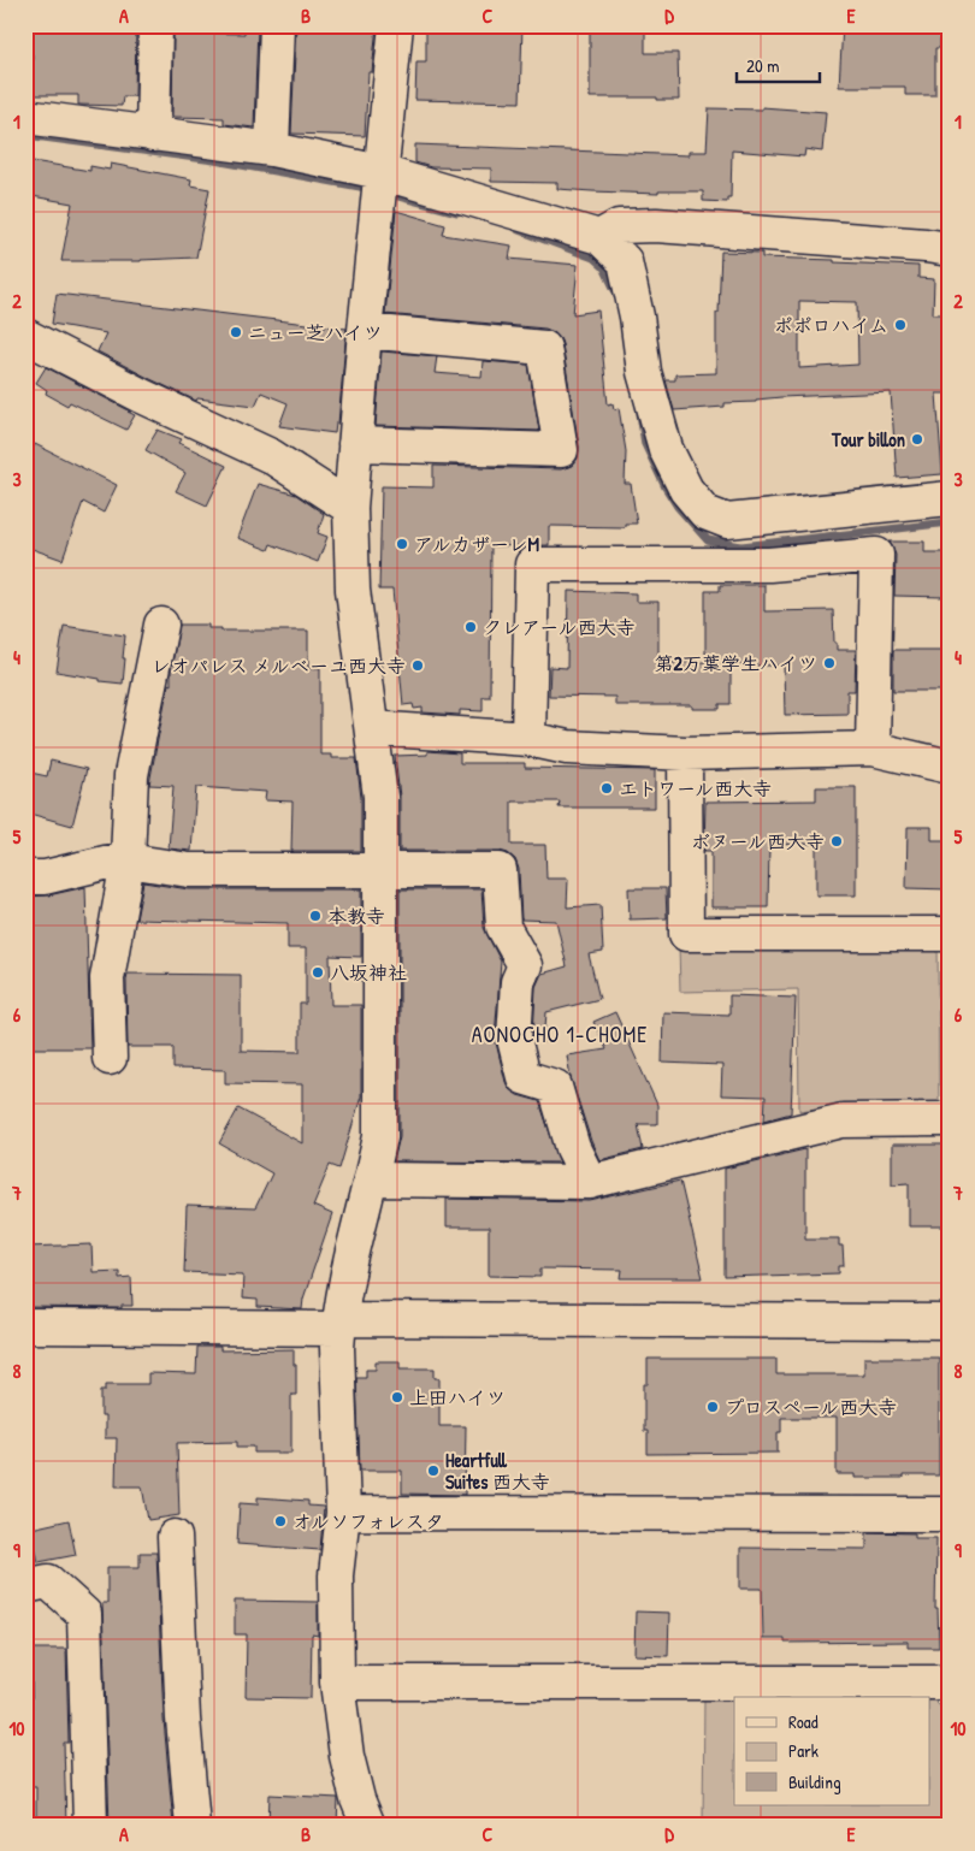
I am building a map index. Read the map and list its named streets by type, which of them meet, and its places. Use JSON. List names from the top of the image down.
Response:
{
  "districts": ["AONOCHO 1-CHOME"],
  "places": [
    "ポポロハイム",
    "ニュー芝ハイツ",
    "Tour billon",
    "アルカザーレM",
    "クレアール西大寺",
    "第2万葉学生ハイツ",
    "レオパレス メルベーユ西大寺",
    "エトワール西大寺",
    "ボヌール西大寺",
    "本教寺",
    "八坂神社",
    "上田ハイツ",
    "プロスペール西大寺",
    "Heartfull Suites 西大寺",
    "オルソフォレスタ"
  ],
  "legend": ["Road", "Park", "Building"],
  "scale_bar": "20 m",
  "grid": {
    "columns": [
      "A",
      "B",
      "C",
      "D",
      "E"
    ],
    "rows": [
      "1",
      "2",
      "3",
      "4",
      "5",
      "6",
      "7",
      "8",
      "9",
      "10"
    ]
  }
}
